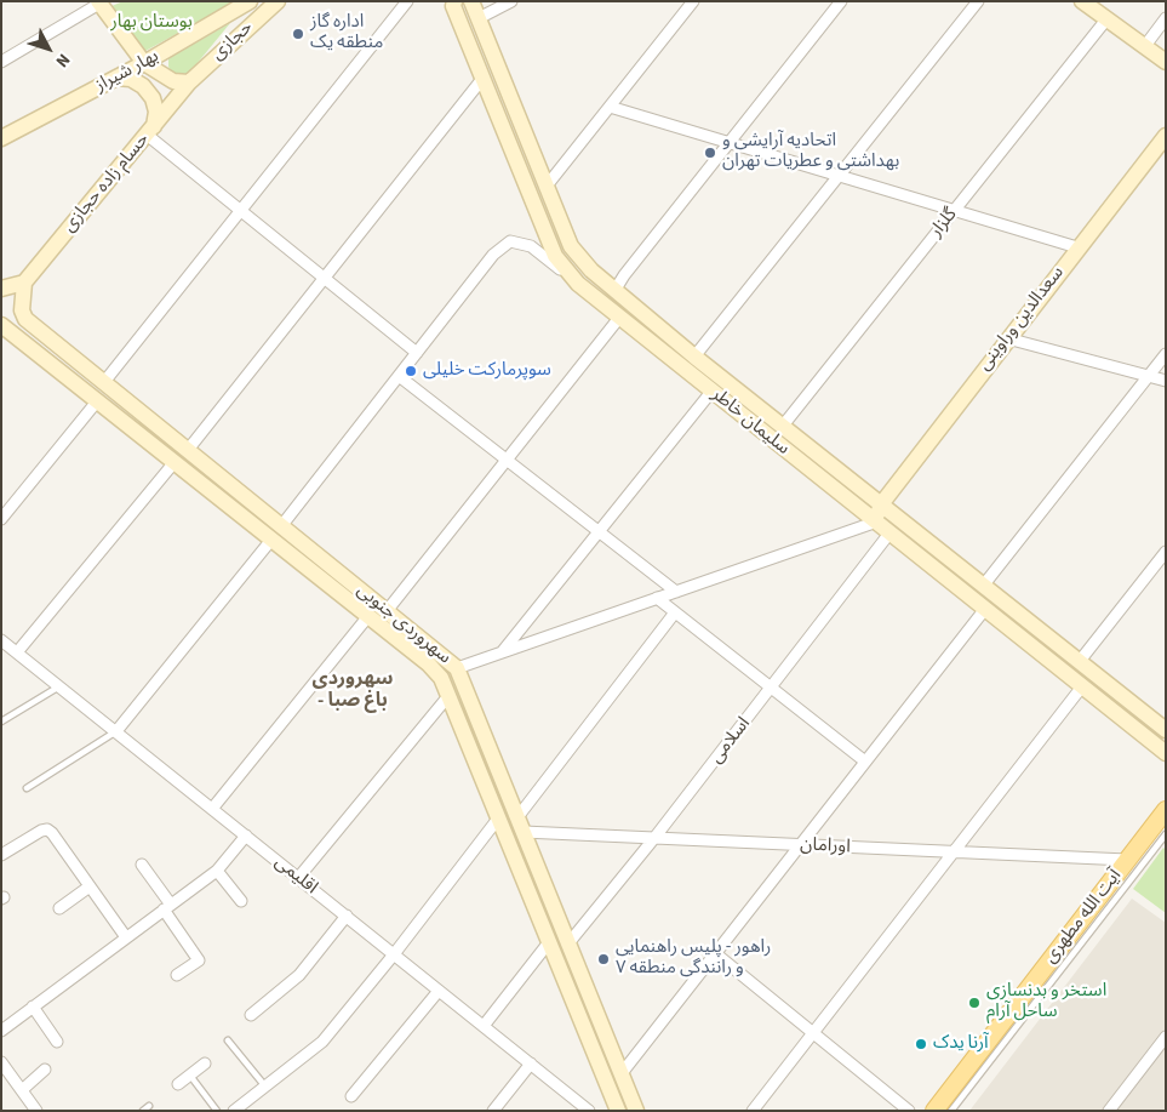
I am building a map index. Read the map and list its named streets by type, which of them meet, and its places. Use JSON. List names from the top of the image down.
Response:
{
  "streets": {
    "main road": [
      "حجازی",
      "بهار شیراز",
      "حسام زاده حجازی",
      "سعدالدین وراوینی",
      "سلیمان خاطر",
      "سهروردی جنوبی",
      "آیت الله مطهری"
    ],
    "street": [
      "گلزار",
      "اسلامی",
      "اورامان",
      "اقلیمی"
    ]
  },
  "crossings": [
    ["حجازی", "حسام زاده حجازی"],
    ["حسام زاده حجازی", "سهروردی جنوبی"],
    ["گلزار", "سلیمان خاطر"],
    ["سعدالدین وراوینی", "سلیمان خاطر"],
    ["سلیمان خاطر", "اسلامی"],
    ["سهروردی جنوبی", "اسلامی"],
    ["سهروردی جنوبی", "اورامان"],
    ["اسلامی", "اورامان"],
    ["اورامان", "آیت الله مطهری"]
  ],
  "districts": ["سهروردی - باغ صبا"],
  "parks": ["بوستان بهار"],
  "places": [
    "اداره گاز منطقه یک",
    "اتحادیه آرایشی و بهداشتی و عطریات تهران",
    "سوپرمارکت خلیلی",
    "راهور - پلیس راهنمایی و رانندگی منطقه ۷",
    "استخر و بدنسازی ساحل آرام",
    "آرنا یدک"
  ],
  "north": "bottom right"
}
